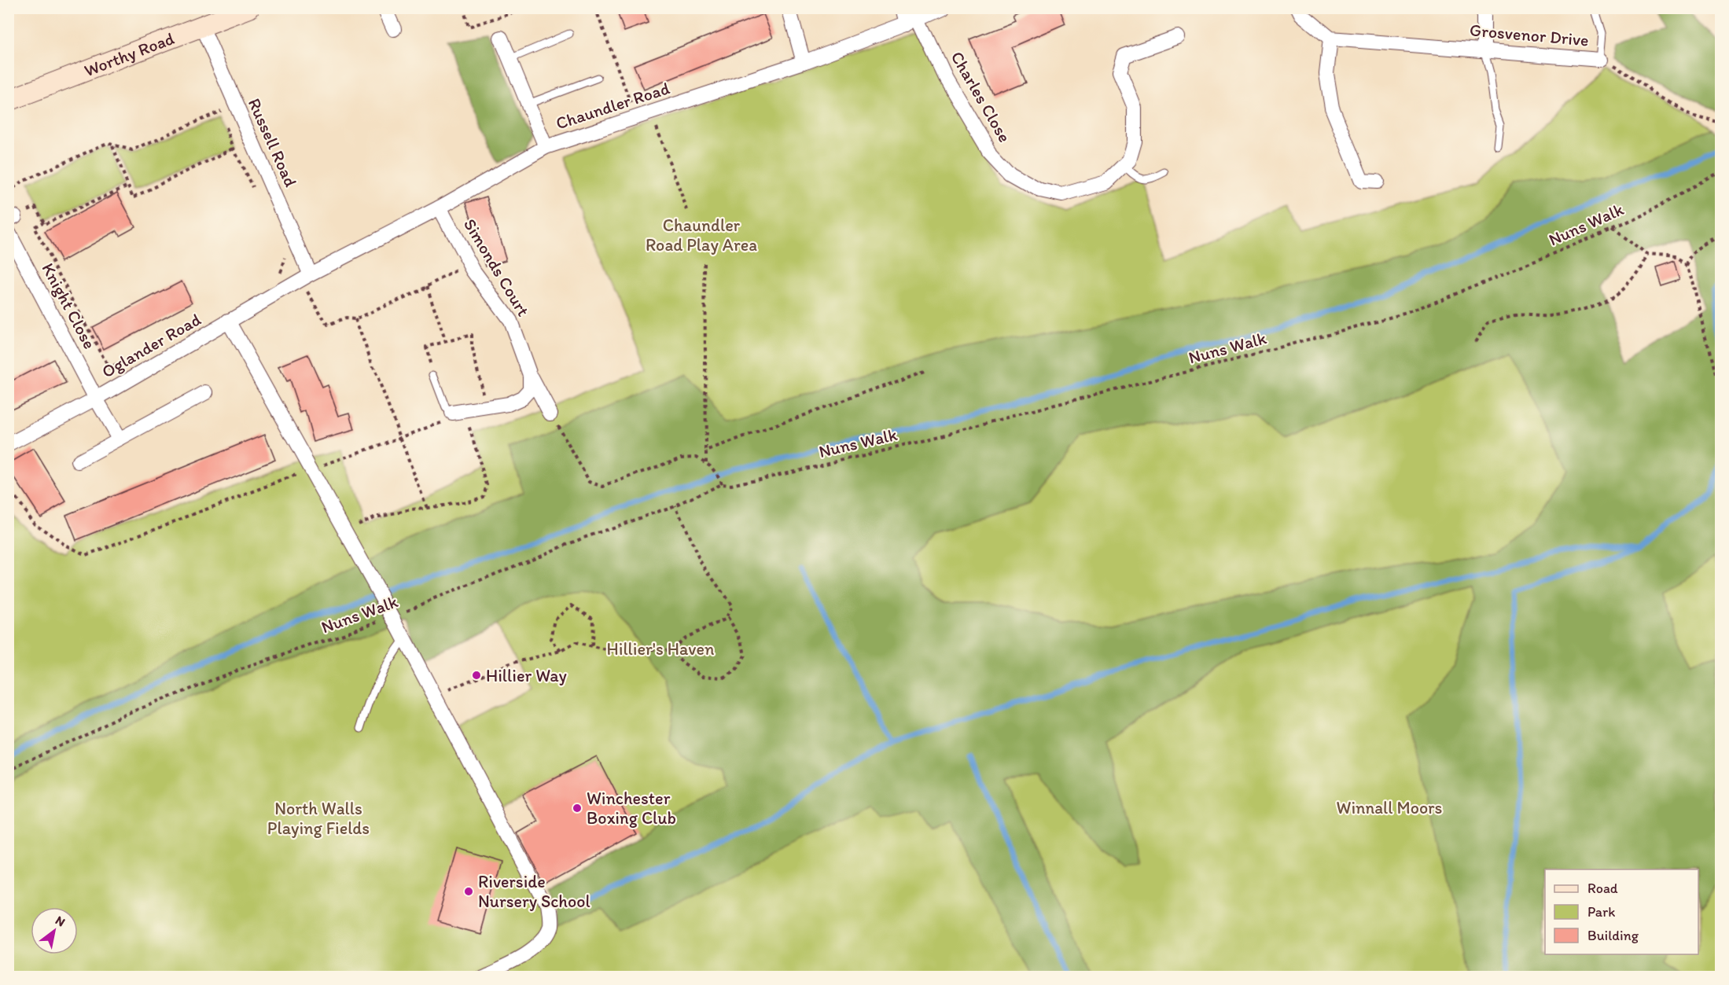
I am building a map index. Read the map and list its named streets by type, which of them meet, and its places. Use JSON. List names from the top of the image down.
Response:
{
  "streets": {
    "main road": ["Worthy Road"],
    "street": [
      "Grosvenor Drive",
      "Charles Close",
      "Chaundler Road",
      "Russell Road",
      "Simonds Court",
      "Knight Close",
      "Oglander Road"
    ],
    "path": ["Nuns Walk"]
  },
  "crossings": [
    ["Worthy Road", "Russell Road"],
    ["Charles Close", "Chaundler Road"],
    ["Chaundler Road", "Russell Road"],
    ["Chaundler Road", "Simonds Court"],
    ["Chaundler Road", "Oglander Road"],
    ["Russell Road", "Oglander Road"],
    ["Knight Close", "Oglander Road"]
  ],
  "parks": [
    "Chaundler Road Play Area",
    "Hillier's Haven",
    "Winnall Moors",
    "North Walls Playing Fields"
  ],
  "places": ["Hillier Way", "Winchester Boxing Club", "Riverside Nursery School"],
  "legend": ["Road", "Park", "Building"],
  "north": "top right"
}
